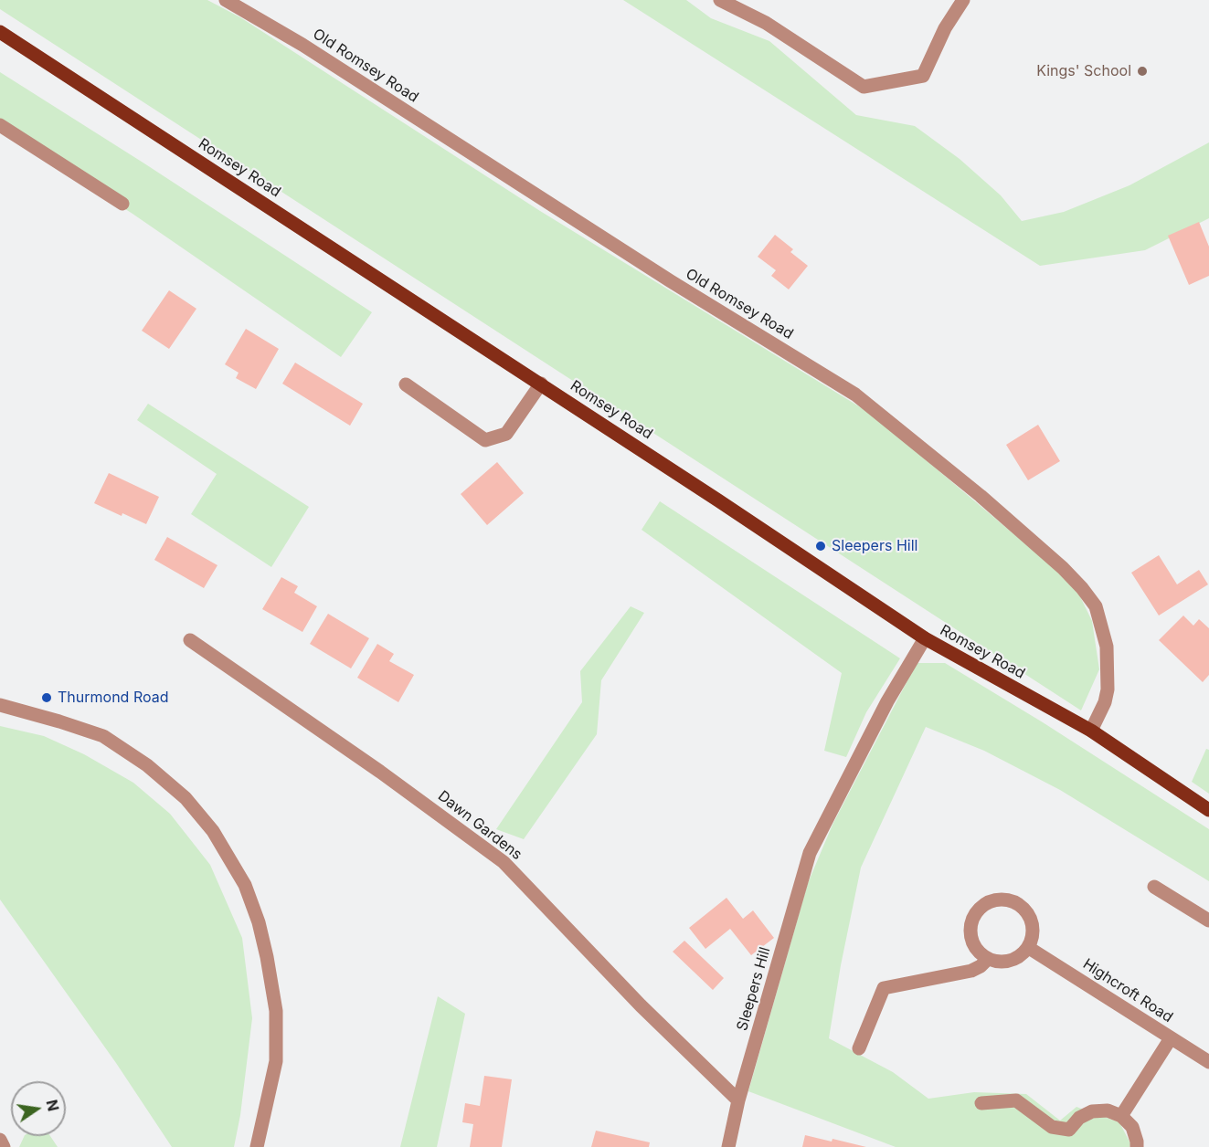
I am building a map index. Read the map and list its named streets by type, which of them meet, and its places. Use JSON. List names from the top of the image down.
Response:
{
  "streets": {
    "main road": ["Romsey Road"],
    "street": [
      "Old Romsey Road",
      "Dawn Gardens",
      "Sleepers Hill",
      "Highcroft Road"
    ]
  },
  "crossings": [
    ["Old Romsey Road", "Romsey Road"],
    ["Romsey Road", "Sleepers Hill"],
    ["Dawn Gardens", "Sleepers Hill"]
  ],
  "places": ["Kings' School", "Sleepers Hill", "Thurmond Road"],
  "north": "right"
}
